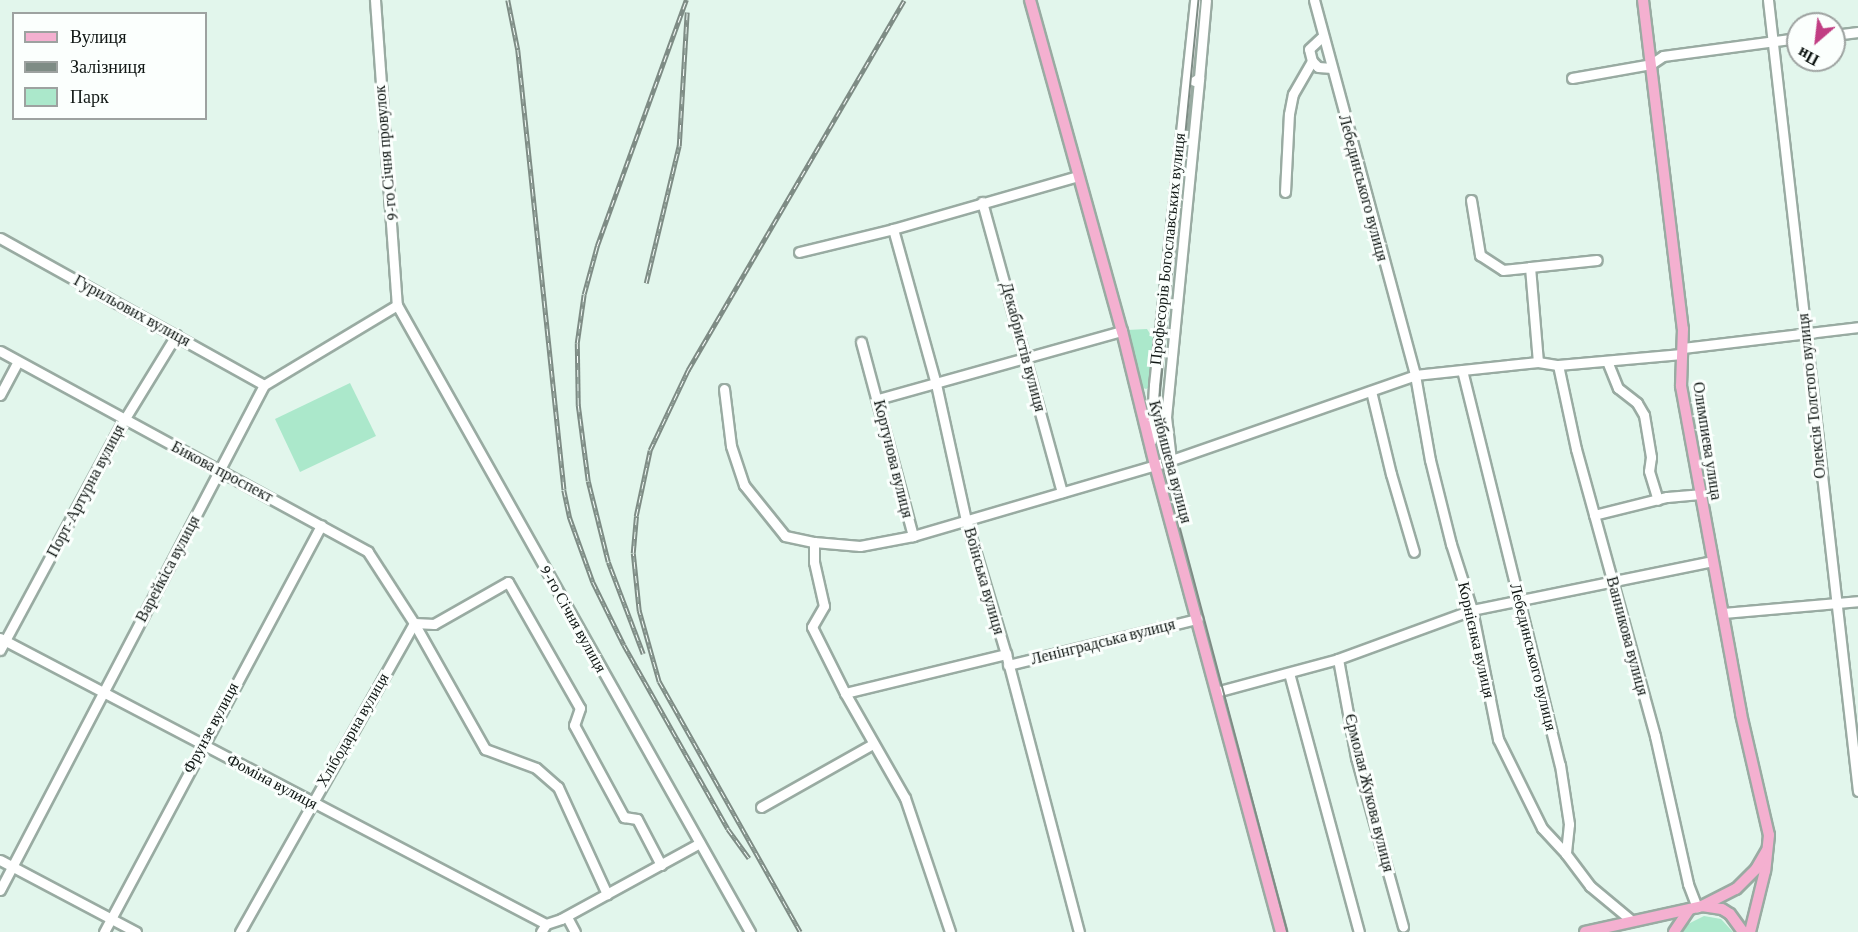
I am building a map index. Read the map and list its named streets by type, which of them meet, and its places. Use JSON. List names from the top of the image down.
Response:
{
  "streets": {
    "main road": ["Олимпиева улица", "Куйбишева вулиця"],
    "street": [
      "9-го Січня провулок",
      "Лебединського вулиця",
      "Професорів Богославських вулиця",
      "Гурильових вулиця",
      "Декабристів вулиця",
      "Олексія Толстого вулиця",
      "Кортунова вулиця",
      "Бикова проспект",
      "Порт-Артурна вулиця",
      "Варейкіса вулиця",
      "Воїнська вулиця",
      "9-го Січня вулиця",
      "Ванникова вулиця",
      "Корнієнка вулиця",
      "Ленінградська вулиця",
      "Фрунзе вулиця",
      "Хлібодарна вулиця",
      "Фоміна вулиця",
      "Єрмолая Жукова вулиця"
    ]
  },
  "crossings": [
    ["9-го Січня провулок", "9-го Січня вулиця"],
    ["Лебединського вулиця", "Корнієнка вулиця"],
    ["Професорів Богославських вулиця", "Куйбишева вулиця"],
    ["Гурильових вулиця", "Порт-Артурна вулиця"],
    ["Гурильових вулиця", "Варейкіса вулиця"],
    ["Куйбишева вулиця", "Ленінградська вулиця"],
    ["Бикова проспект", "Порт-Артурна вулиця"],
    ["Бикова проспект", "Варейкіса вулиця"],
    ["Бикова проспект", "Фрунзе вулиця"],
    ["Бикова проспект", "Хлібодарна вулиця"],
    ["Порт-Артурна вулиця", "Фоміна вулиця"],
    ["Варейкіса вулиця", "Фоміна вулиця"],
    ["Воїнська вулиця", "Ленінградська вулиця"],
    ["Фрунзе вулиця", "Фоміна вулиця"],
    ["Хлібодарна вулиця", "Фоміна вулиця"]
  ],
  "legend": ["Вулиця", "Залізниця", "Парк"],
  "north": "bottom left"
}
